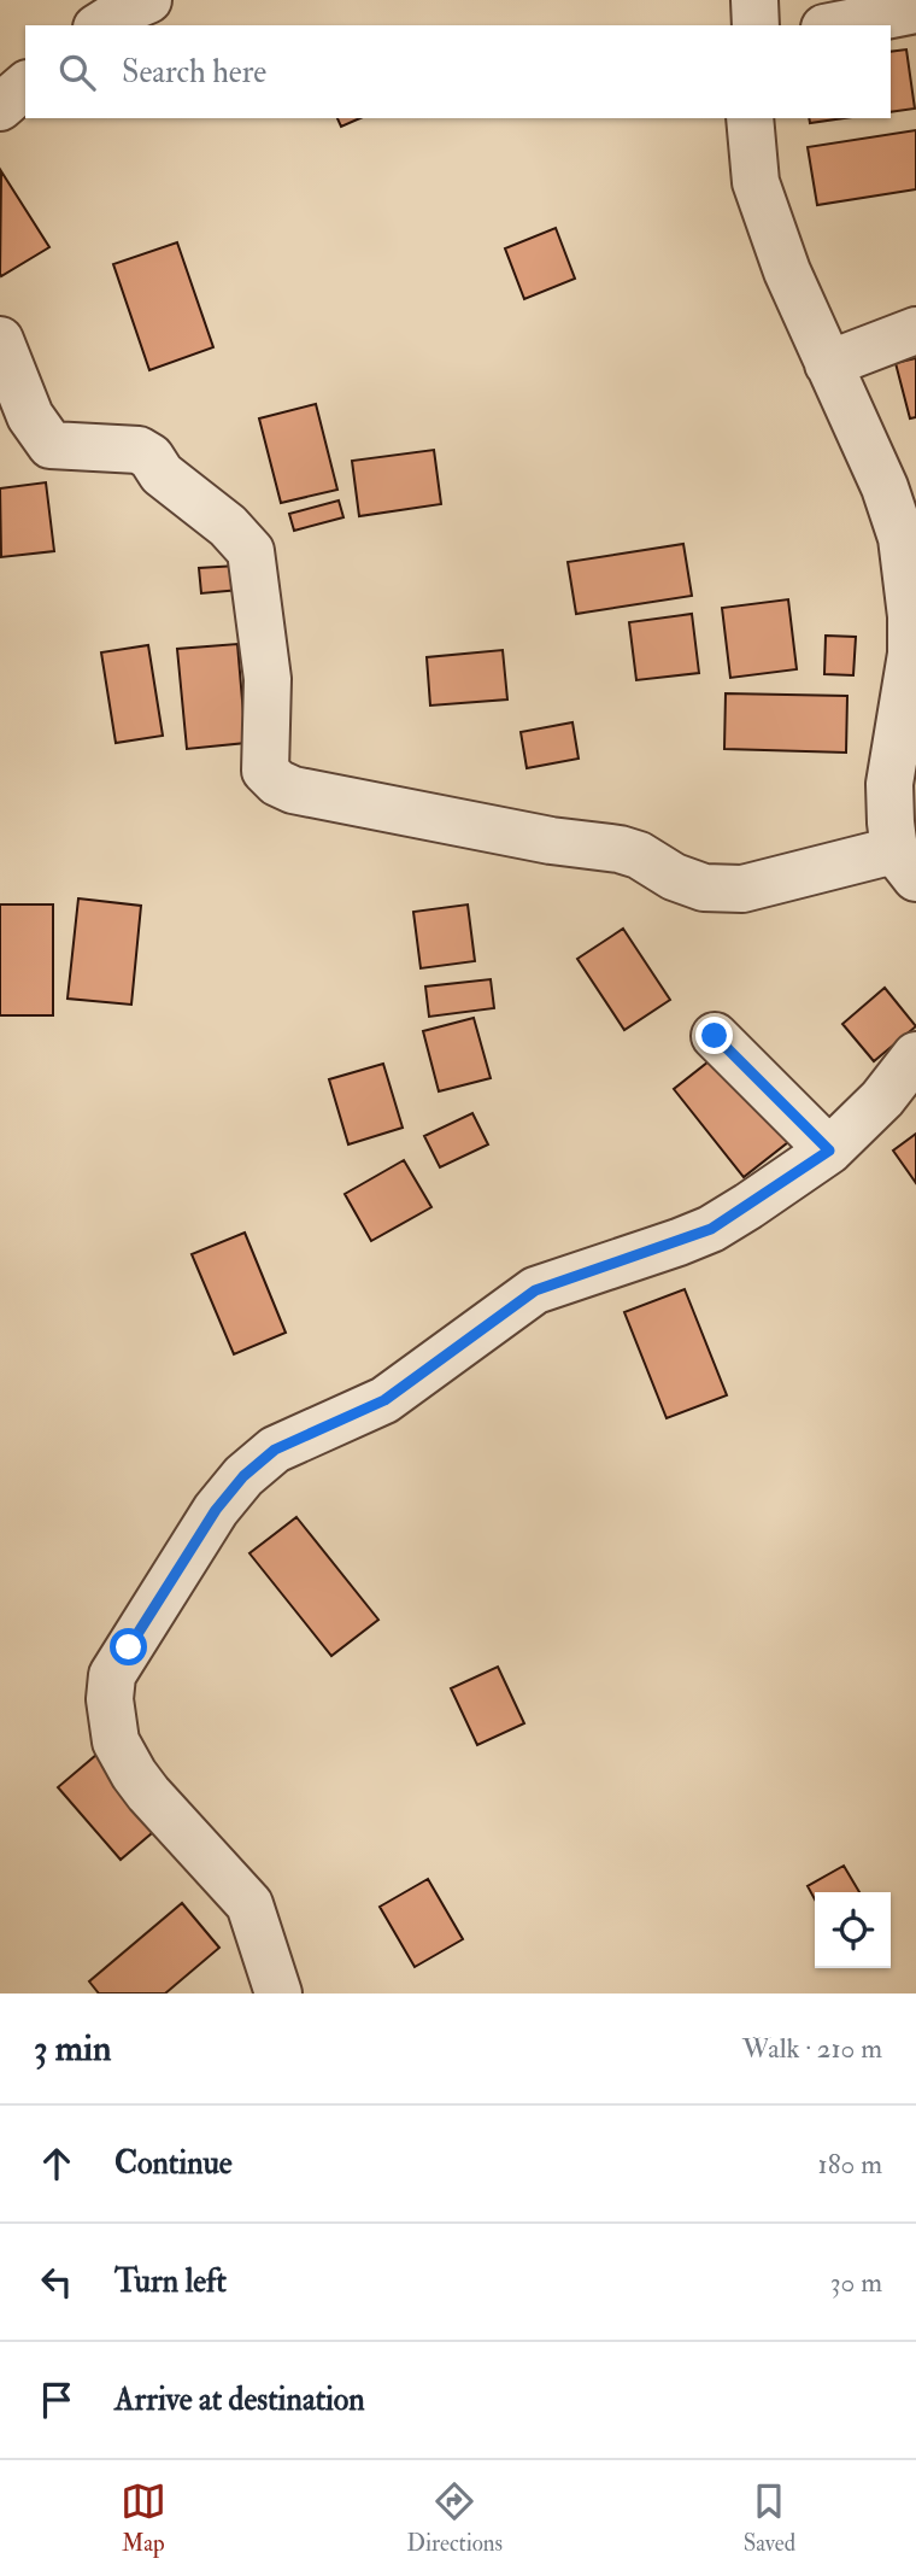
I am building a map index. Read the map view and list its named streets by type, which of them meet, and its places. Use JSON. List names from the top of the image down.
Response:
{
  "page": {
    "search": "Search here",
    "heading": ["3 min", "Walk · 210 m"],
    "list": [
      ["Continue", "180 m"],
      ["Turn left", "30 m"],
      "Arrive at destination"
    ],
    "nav": ["Map", "Directions", "Saved"]
  }
}
